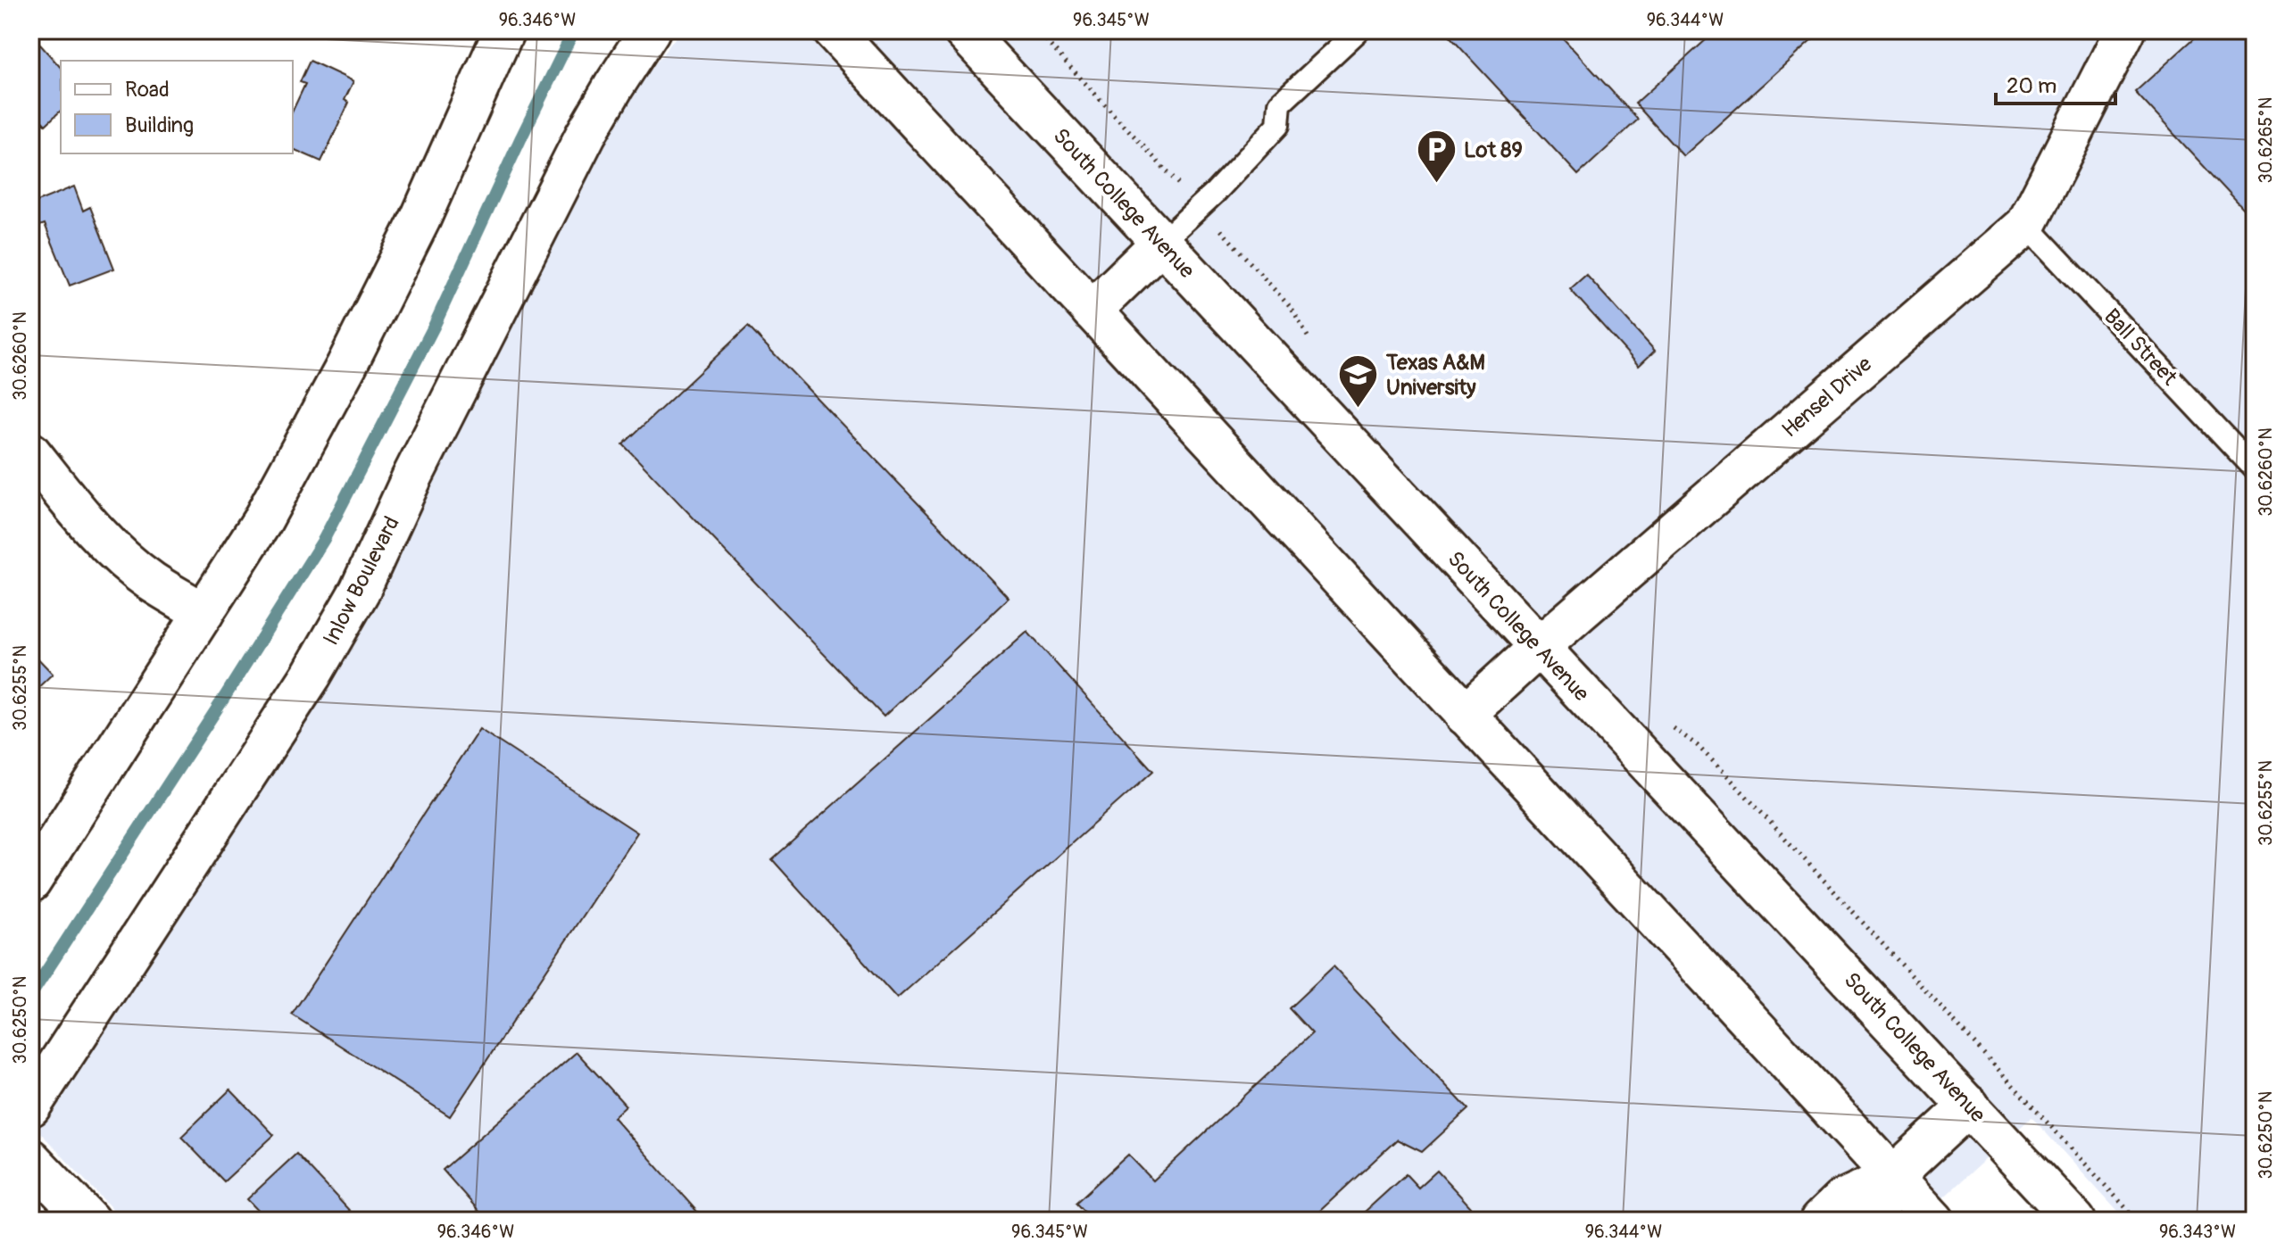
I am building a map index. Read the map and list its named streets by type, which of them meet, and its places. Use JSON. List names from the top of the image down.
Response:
{
  "streets": {
    "street": ["South College Avenue", "Hensel Drive", "Inlow Boulevard"],
    "lane": ["Ball Street"]
  },
  "crossings": [
    ["South College Avenue", "Hensel Drive"],
    ["Ball Street", "Hensel Drive"]
  ],
  "places": {
    "parking": ["Lot 89"],
    "school or university": ["Texas A&M University"]
  },
  "legend": ["Road", "Building"],
  "scale_bar": "20 m",
  "coordinates": [
    "96.346°W",
    "96.345°W",
    "96.344°W",
    "30.6265°N",
    "30.6260°N",
    "30.6255°N",
    "30.6250°N",
    "96.343°W"
  ]
}
